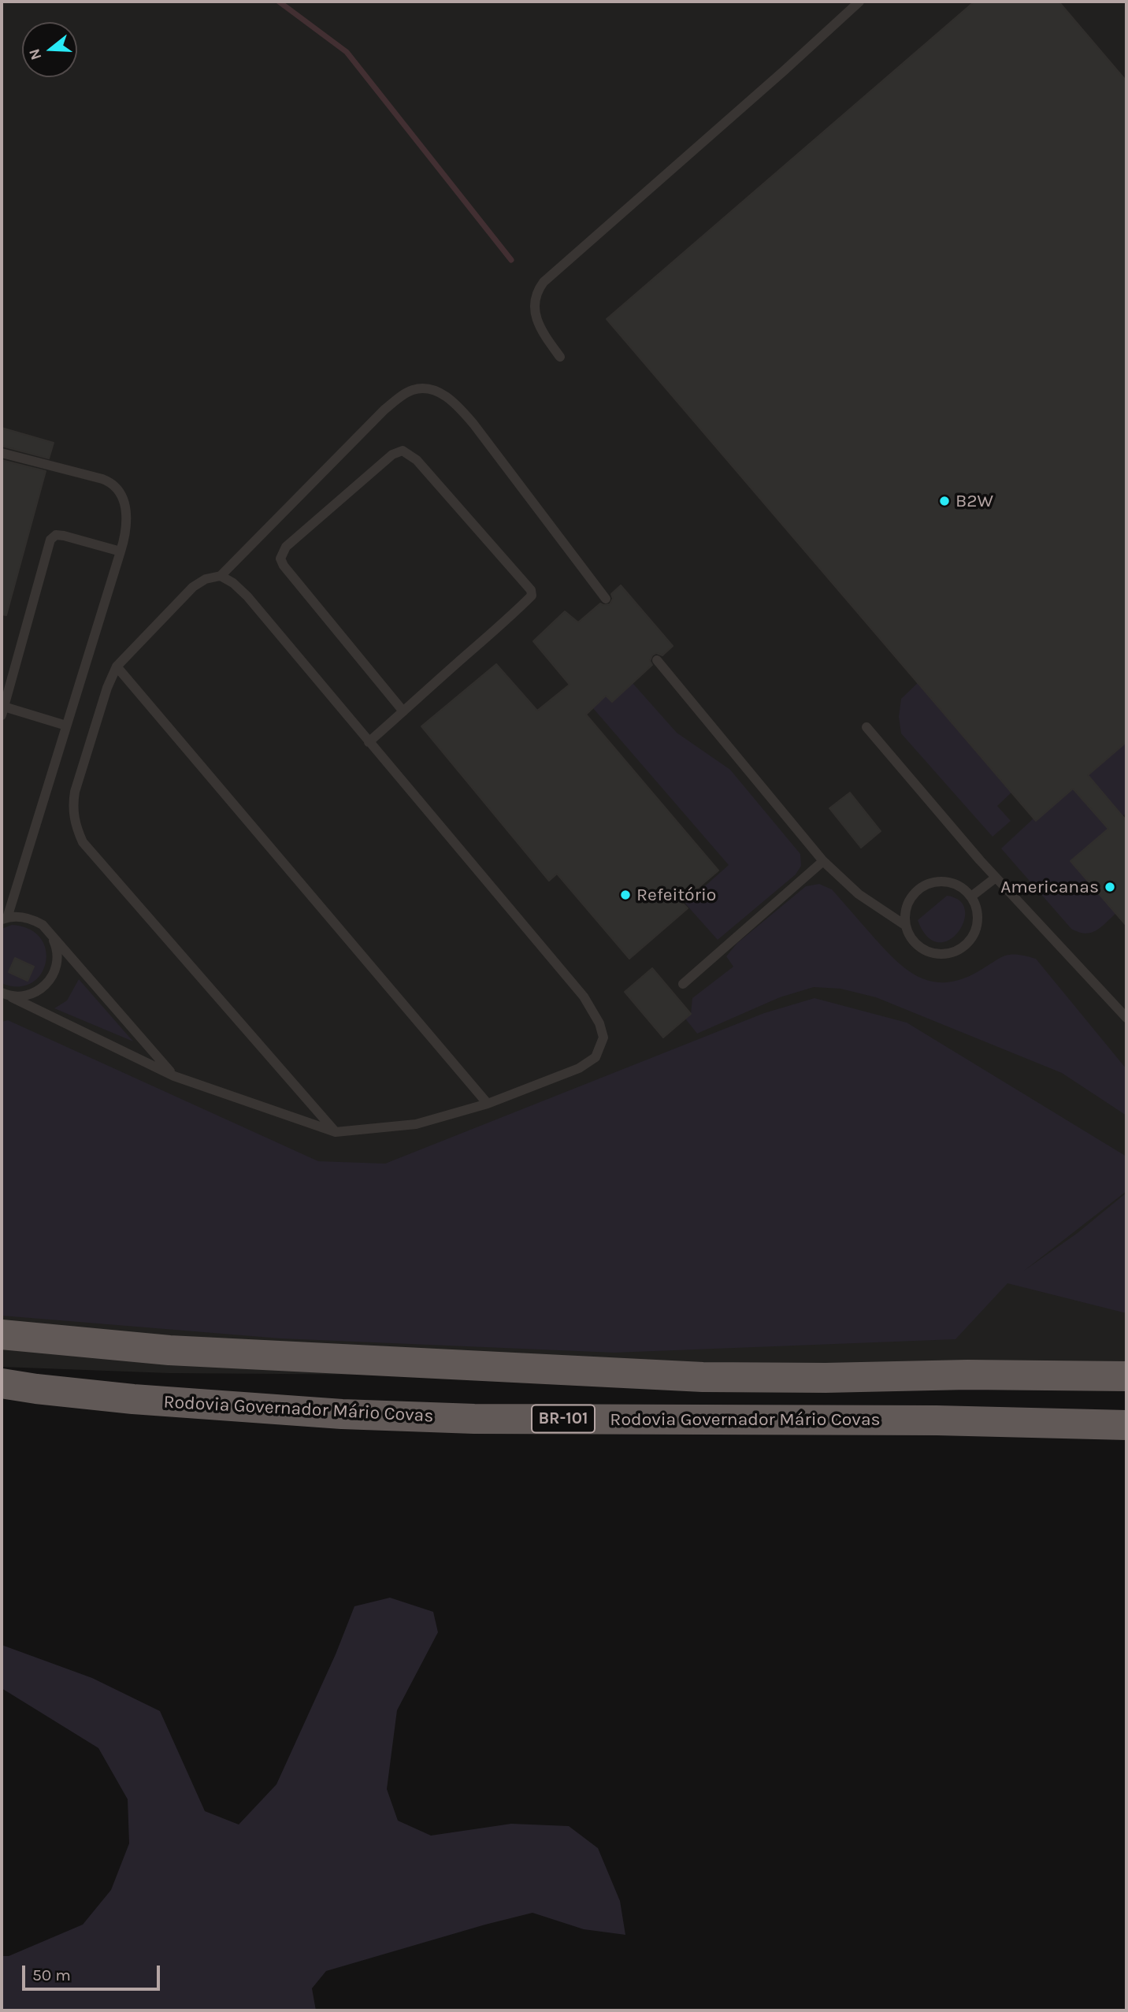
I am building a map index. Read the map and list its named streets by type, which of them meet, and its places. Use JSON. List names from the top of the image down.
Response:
{
  "streets": {
    "highway": ["Rodovia Governador Mário Covas", "BR-101"]
  },
  "places": ["B2W", "Americanas", "Refeitório"],
  "scale_bar": "50 m",
  "north": "left"
}
